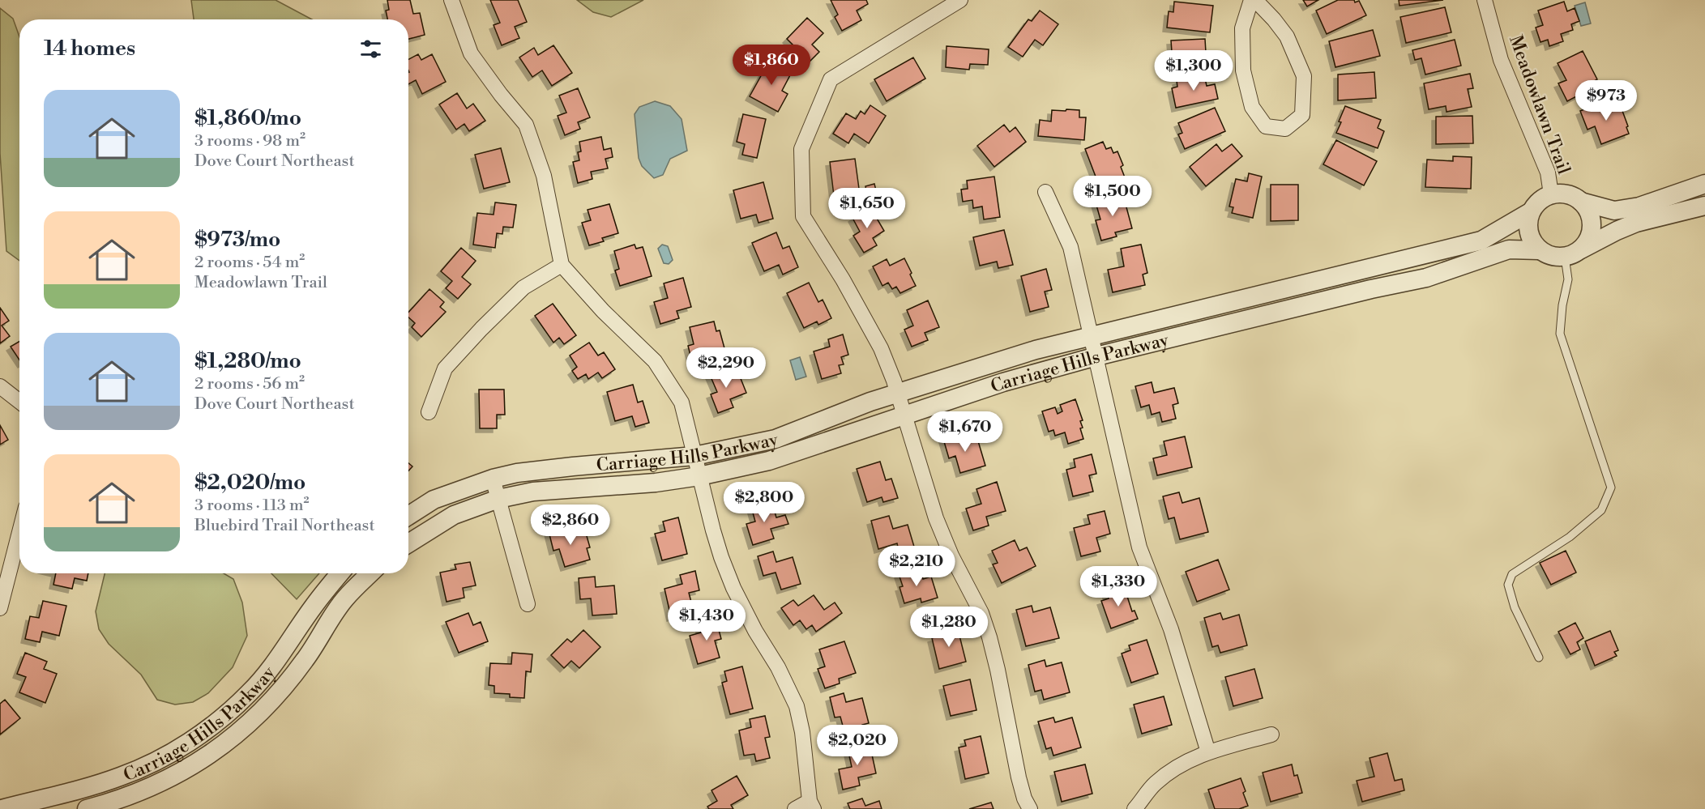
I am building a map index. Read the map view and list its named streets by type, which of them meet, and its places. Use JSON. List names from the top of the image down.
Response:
{
  "streets": {
    "street": ["Meadowlawn Trail", "Carriage Hills Parkway"]
  },
  "crossings": [
    ["Meadowlawn Trail", "Carriage Hills Parkway"]
  ],
  "page": {
    "heading": "14 homes",
    "price": [
      "$1,860",
      "$1,300",
      "$973",
      "$1,500",
      "$1,650",
      "$2,290",
      "$1,670",
      "$2,800",
      "$2,860",
      "$2,210",
      "$1,330",
      "$1,430",
      "$1,280",
      "$2,020"
    ],
    "list": [
      {
        "name": "$1,860/mo",
        "note": "3 rooms · 98 m² · Dove Court Northeast"
      },
      {
        "name": "$973/mo",
        "note": "2 rooms · 54 m² · Meadowlawn Trail"
      },
      {
        "name": "$1,280/mo",
        "note": "2 rooms · 56 m² · Dove Court Northeast"
      },
      {
        "name": "$2,020/mo",
        "note": "3 rooms · 113 m² · Bluebird Trail Northeast"
      }
    ]
  }
}
